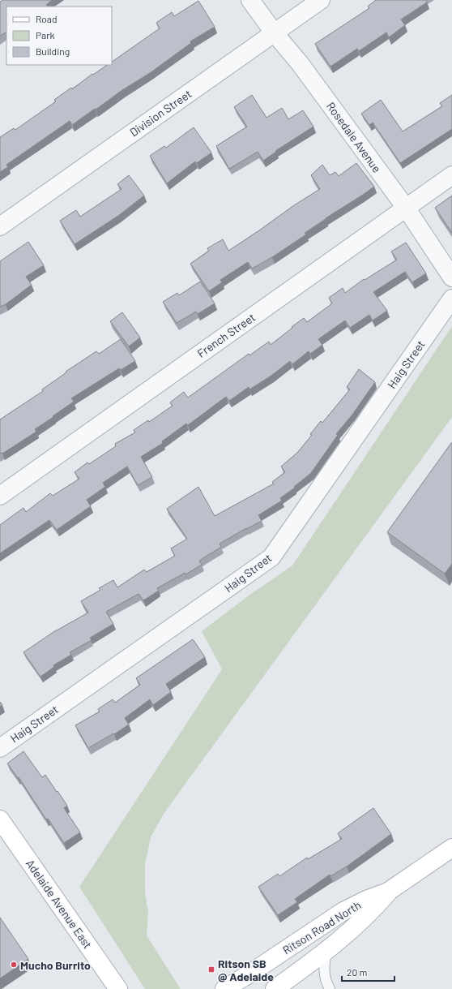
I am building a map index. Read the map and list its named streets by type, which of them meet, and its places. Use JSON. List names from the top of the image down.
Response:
{
  "streets": {
    "main road": ["Adelaide Avenue East", "Ritson Road North"],
    "street": [
      "Division Street",
      "Rosedale Avenue",
      "French Street",
      "Haig Street"
    ]
  },
  "crossings": [
    ["Division Street", "Rosedale Avenue"],
    ["Rosedale Avenue", "French Street"]
  ],
  "places": {
    "other": ["Mucho Burrito"],
    "transit": ["Ritson SB @ Adelaide"]
  },
  "legend": ["Road", "Park", "Building"],
  "scale_bar": "20 m"
}
